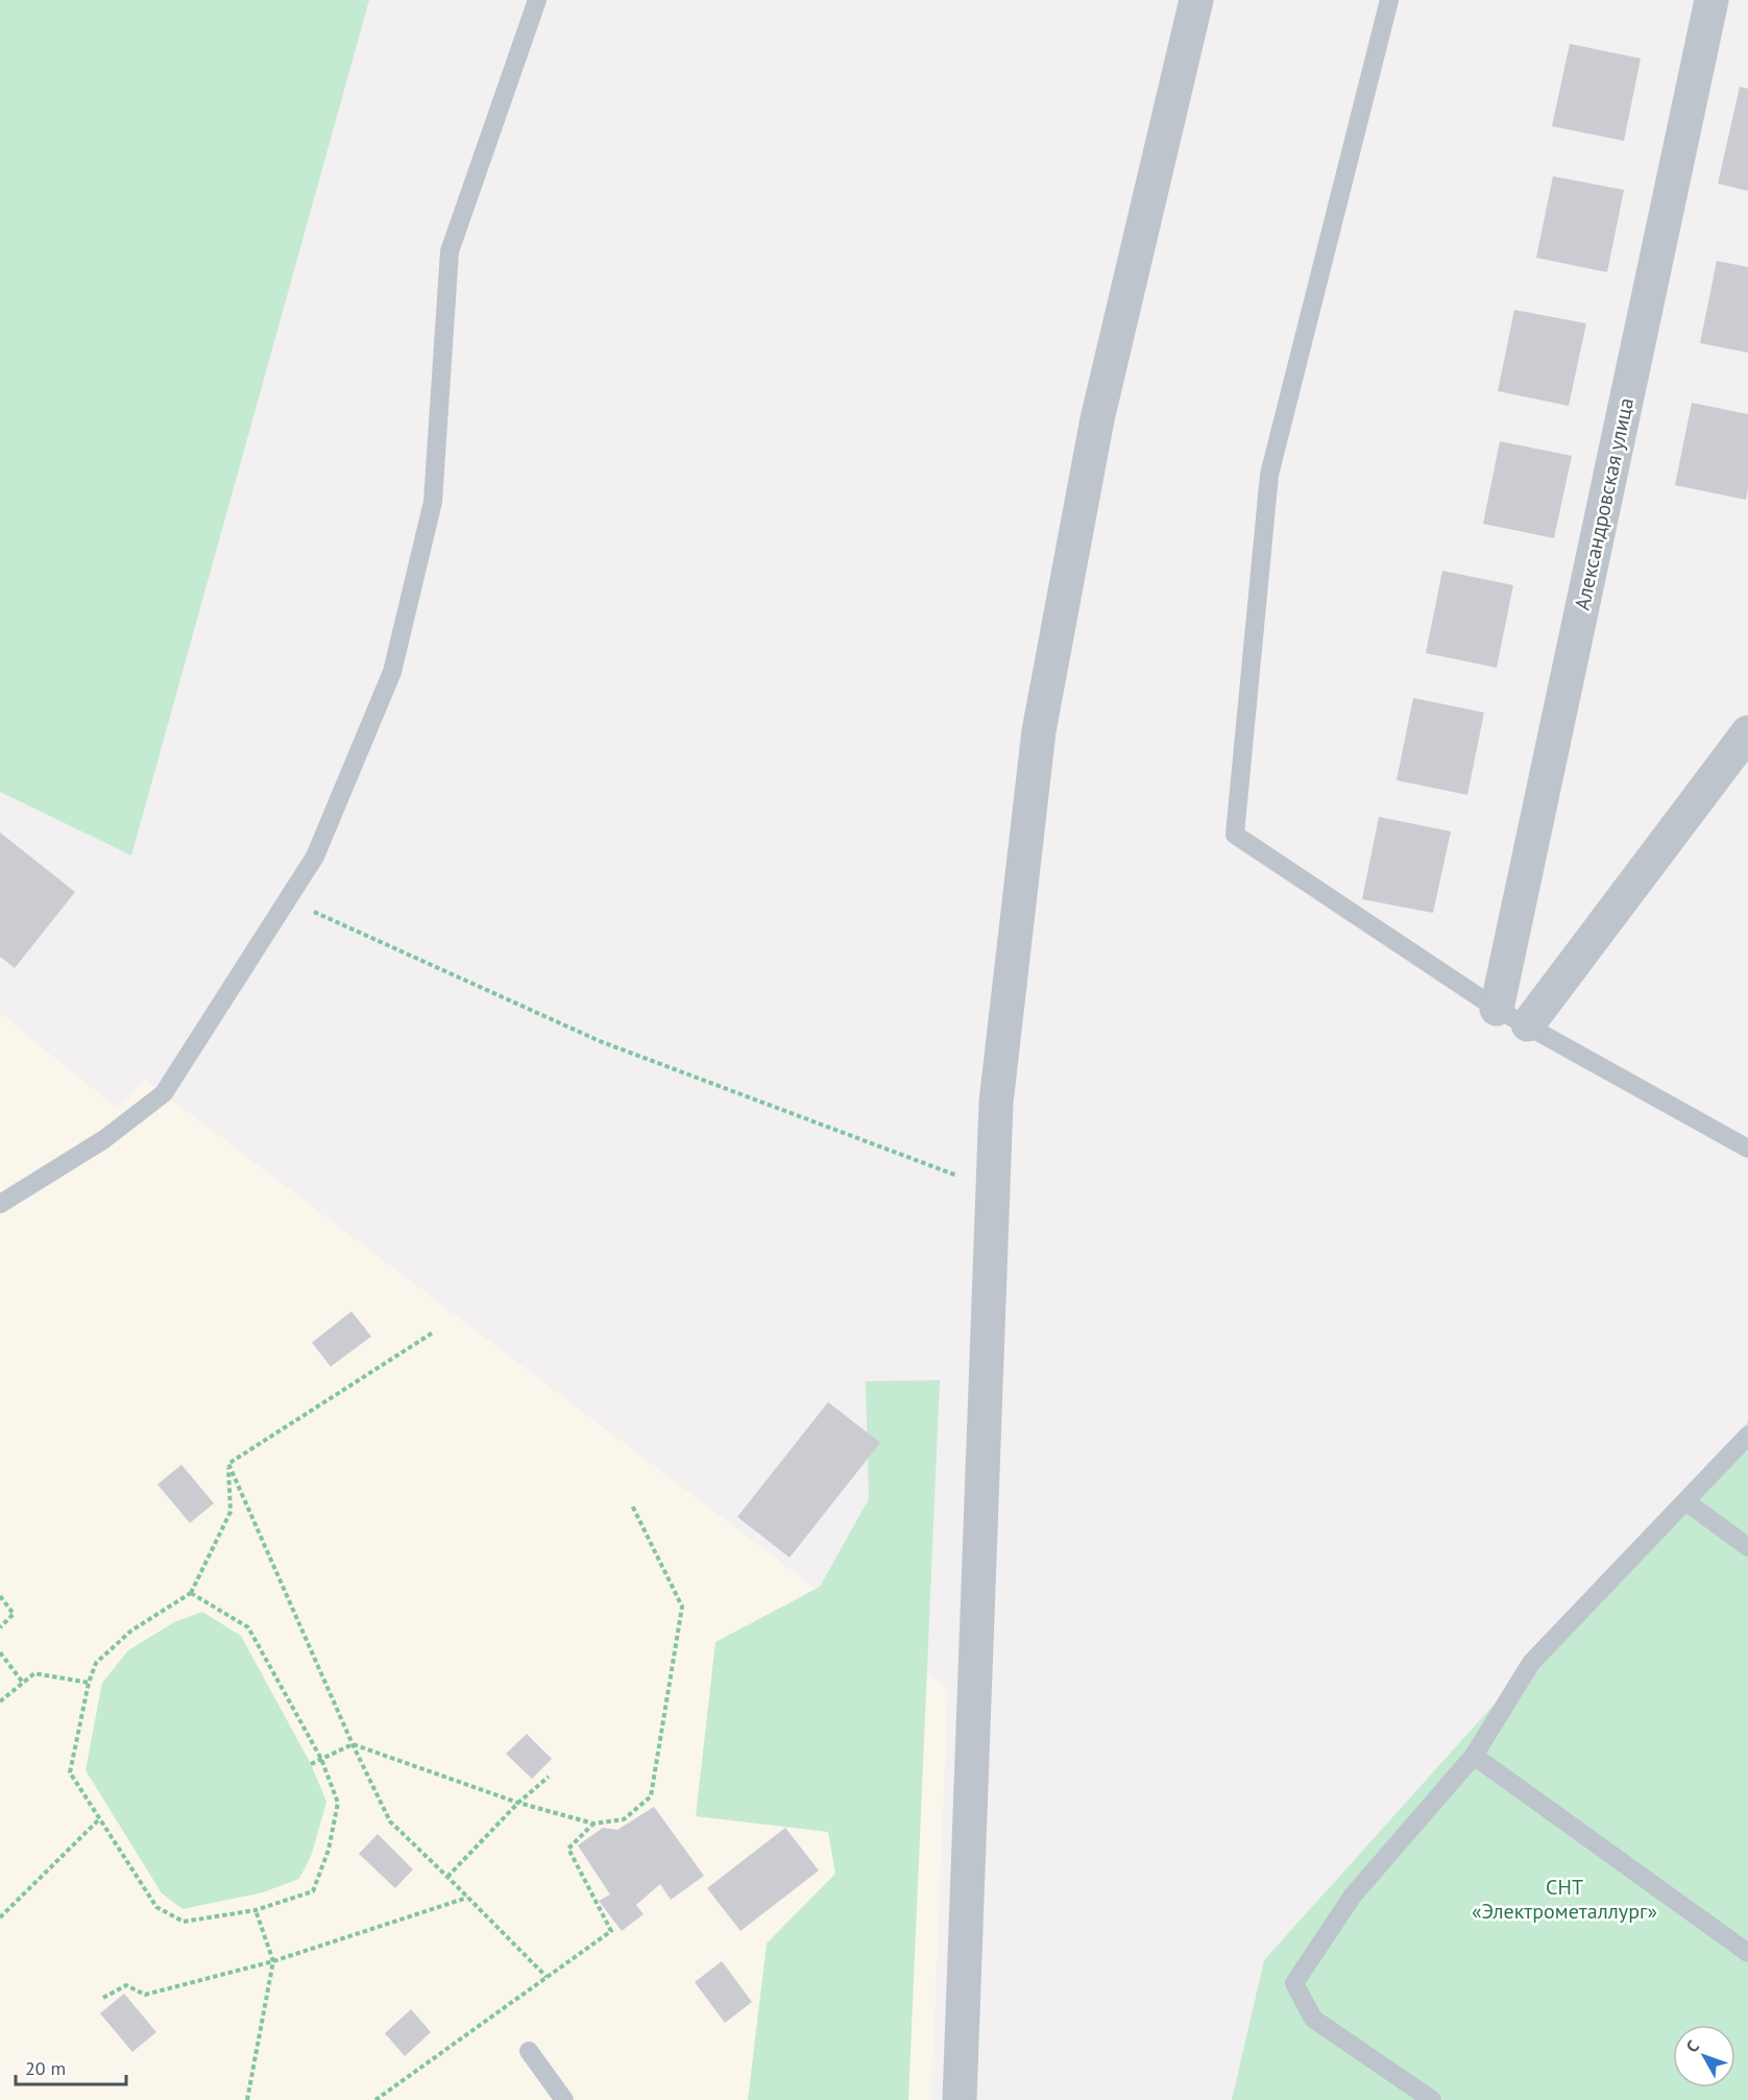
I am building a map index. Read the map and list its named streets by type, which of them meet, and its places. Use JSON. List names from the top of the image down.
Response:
{
  "streets": {
    "street": ["Александровская улица"]
  },
  "parks": ["СНТ «Электрометаллург»"],
  "scale_bar": "20 m",
  "north": "top left"
}
